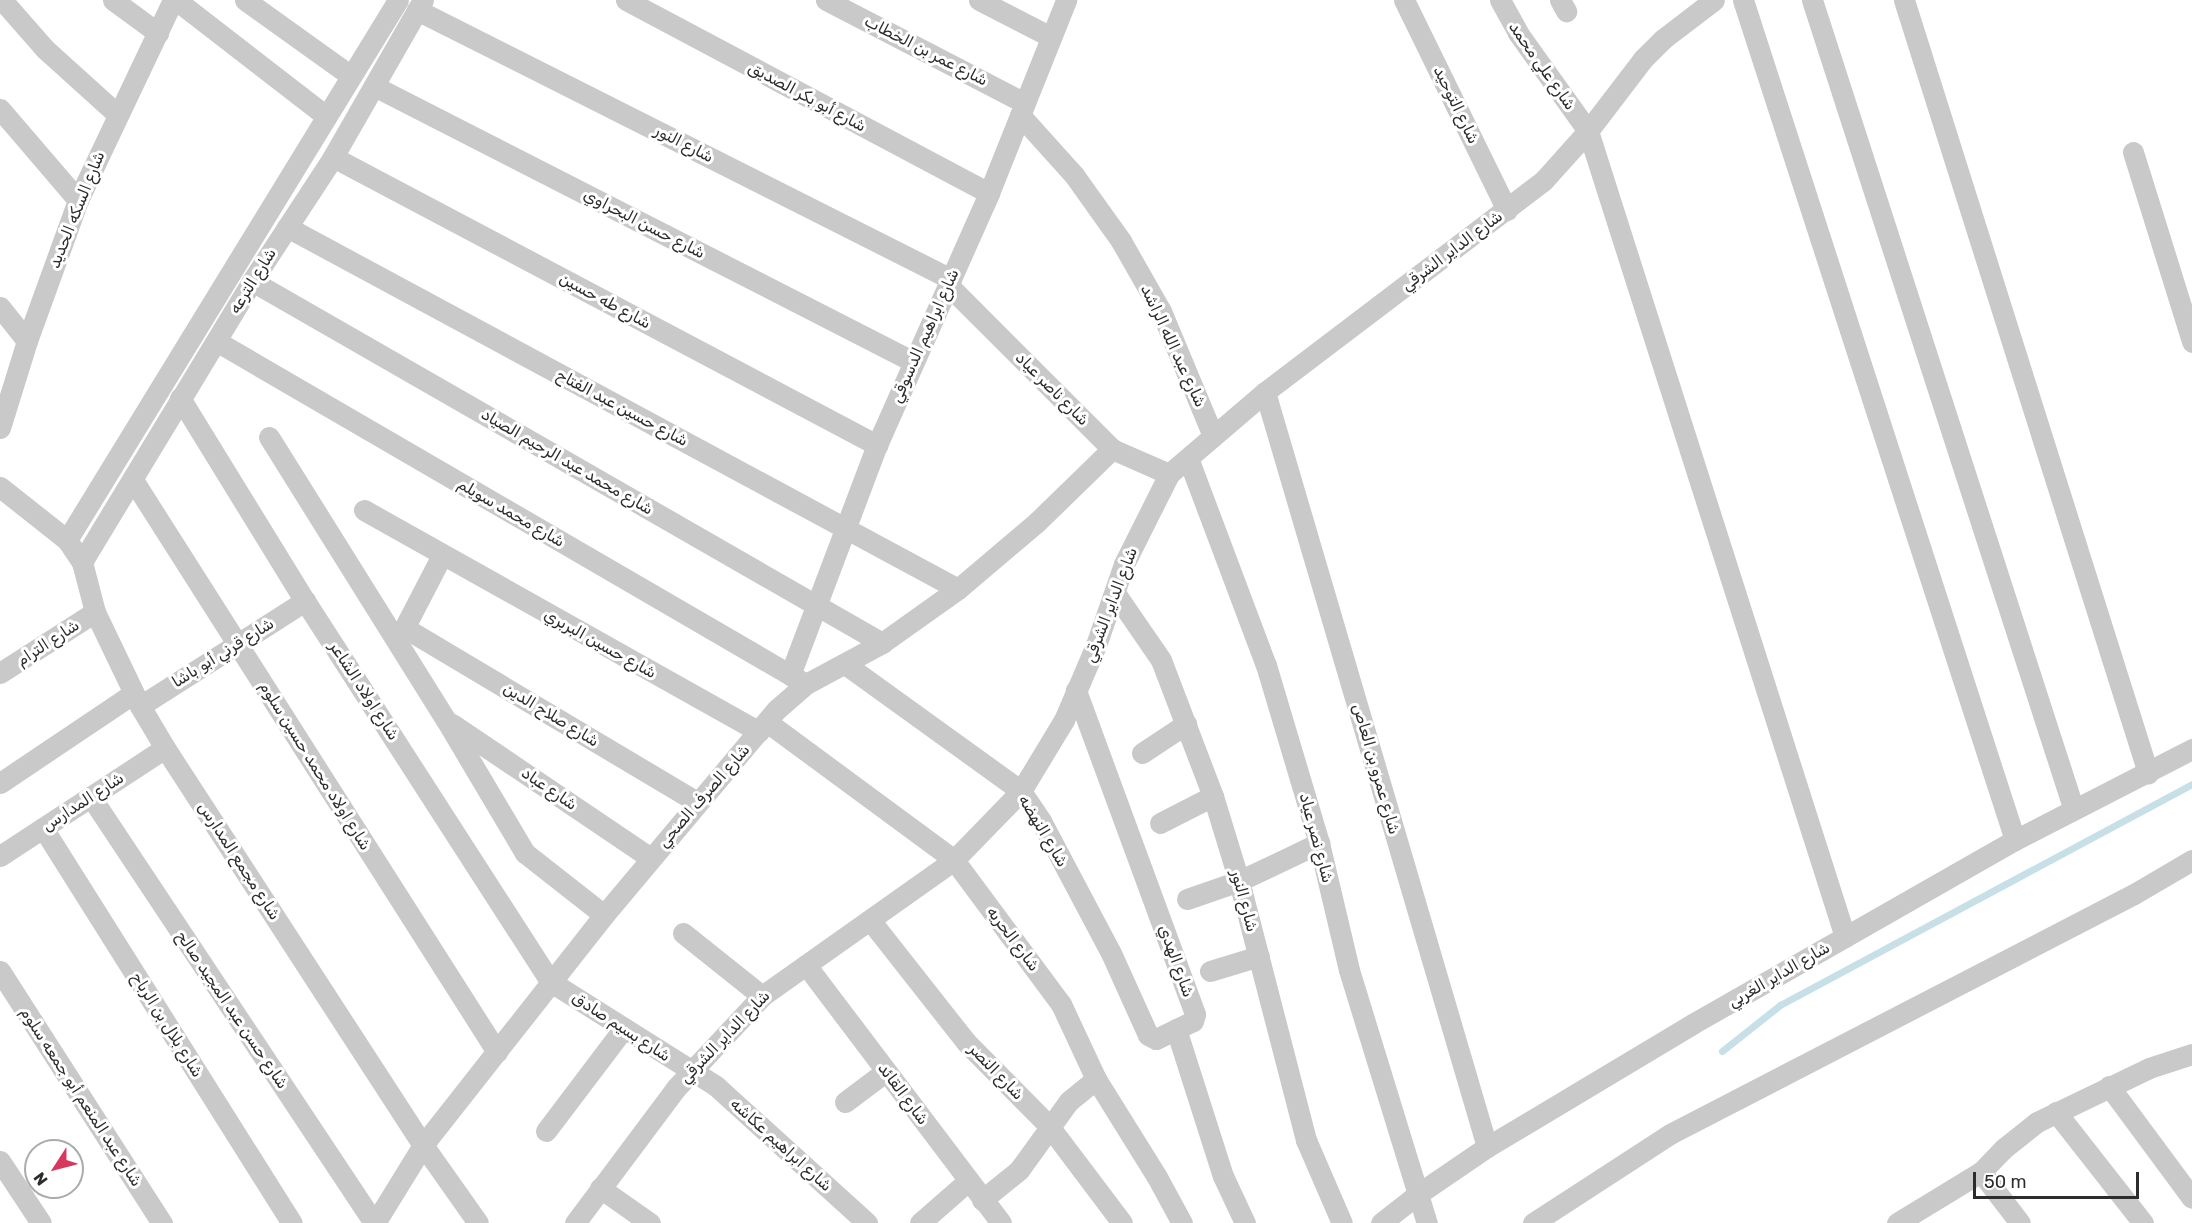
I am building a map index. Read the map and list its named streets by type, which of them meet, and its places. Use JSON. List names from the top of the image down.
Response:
{
  "streets": {
    "street": [
      "شارع عمر بن الخطاب",
      "شارع علي محمد",
      "شارع أبو بكر الصديق",
      "شارع التوحيد",
      "شارع النور",
      "شارع السكه الحديد",
      "شارع حسن البحراوي",
      "شارع الداير الشرقي",
      "شارع الترعه",
      "شارع طه حسين",
      "شارع ابراهيم الدسوقي",
      "شارع عبد الله الراشد",
      "شارع ناصر عياد",
      "شارع حسين عبد الفتاح",
      "شارع محمد عبد الرحيم الصياد",
      "شارع محمد سويلم",
      "شارع الترام",
      "شارع حسين البربري",
      "شارع قرني أبو باشا",
      "شارع اولاد الشاعر",
      "شارع صلاح الدين",
      "شارع اولاد محمد حسين سلوم",
      "شارع عمرو بن العاص",
      "شارع عباد",
      "شارع الصرف الصحي",
      "شارع المدارس",
      "شارع النهضه",
      "شارع نصر عياد",
      "شارع مجمع المدارس",
      "شارع الحريه",
      "شارع الهدي",
      "شارع الداير الغربي",
      "شارع حسن عبد المجيد صالح",
      "شارع بلال بن الرباح",
      "شارع بسيم صادق",
      "شارع النصر",
      "شارع القائد",
      "شارع عبد المنعم أبو جمعه سلوم",
      "شارع ابراهيم عكاشه"
    ]
  },
  "crossings": [
    ["شارع عمر بن الخطاب", "شارع ابراهيم الدسوقي"],
    ["شارع عمر بن الخطاب", "شارع عبد الله الراشد"],
    ["شارع علي محمد", "شارع الداير الشرقي"],
    ["شارع علي محمد", "شارع الداير الغربي"],
    ["شارع أبو بكر الصديق", "شارع ابراهيم الدسوقي"],
    ["شارع التوحيد", "شارع الداير الشرقي"],
    ["شارع النور", "شارع الداير الشرقي"],
    ["شارع النور", "شارع الترعه"],
    ["شارع النور", "شارع ابراهيم الدسوقي"],
    ["شارع النور", "شارع ناصر عياد"],
    ["شارع حسن البحراوي", "شارع الترعه"],
    ["شارع حسن البحراوي", "شارع ابراهيم الدسوقي"],
    ["شارع الداير الشرقي", "شارع عبد الله الراشد"],
    ["شارع الداير الشرقي", "شارع ناصر عياد"],
    ["شارع الداير الشرقي", "شارع عمرو بن العاص"],
    ["شارع الداير الشرقي", "شارع النهضه"],
    ["شارع الداير الشرقي", "شارع نصر عياد"],
    ["شارع الداير الشرقي", "شارع الحريه"],
    ["شارع الداير الشرقي", "شارع الهدي"],
    ["شارع الداير الشرقي", "شارع بسيم صادق"],
    ["شارع الداير الشرقي", "شارع النصر"],
    ["شارع الداير الشرقي", "شارع القائد"],
    ["شارع الداير الشرقي", "شارع ابراهيم عكاشه"],
    ["شارع الترعه", "شارع طه حسين"],
    ["شارع الترعه", "شارع حسين عبد الفتاح"],
    ["شارع الترعه", "شارع محمد عبد الرحيم الصياد"],
    ["شارع الترعه", "شارع محمد سويلم"],
    ["شارع الترعه", "شارع اولاد الشاعر"],
    ["شارع الترعه", "شارع اولاد محمد حسين سلوم"],
    ["شارع الترعه", "شارع مجمع المدارس"],
    ["شارع طه حسين", "شارع ابراهيم الدسوقي"],
    ["شارع ابراهيم الدسوقي", "شارع عبد الله الراشد"],
    ["شارع ابراهيم الدسوقي", "شارع ناصر عياد"],
    ["شارع ابراهيم الدسوقي", "شارع حسين عبد الفتاح"],
    ["شارع ابراهيم الدسوقي", "شارع محمد عبد الرحيم الصياد"],
    ["شارع ابراهيم الدسوقي", "شارع محمد سويلم"],
    ["شارع ابراهيم الدسوقي", "شارع الصرف الصحي"],
    ["شارع ناصر عياد", "شارع الصرف الصحي"],
    ["شارع حسين عبد الفتاح", "شارع الصرف الصحي"],
    ["شارع محمد عبد الرحيم الصياد", "شارع الصرف الصحي"],
    ["شارع محمد سويلم", "شارع الصرف الصحي"],
    ["شارع الترام", "شارع مجمع المدارس"],
    ["شارع حسين البربري", "شارع الصرف الصحي"],
    ["شارع حسين البربري", "شارع الحريه"],
    ["شارع قرني أبو باشا", "شارع اولاد الشاعر"],
    ["شارع قرني أبو باشا", "شارع اولاد محمد حسين سلوم"],
    ["شارع قرني أبو باشا", "شارع مجمع المدارس"],
    ["شارع اولاد الشاعر", "شارع الصرف الصحي"],
    ["شارع اولاد الشاعر", "شارع بسيم صادق"],
    ["شارع صلاح الدين", "شارع الصرف الصحي"],
    ["شارع اولاد محمد حسين سلوم", "شارع الصرف الصحي"],
    ["شارع عمرو بن العاص", "شارع الداير الغربي"],
    ["شارع عباد", "شارع الصرف الصحي"],
    ["شارع الصرف الصحي", "شارع النهضه"],
    ["شارع الصرف الصحي", "شارع مجمع المدارس"],
    ["شارع الصرف الصحي", "شارع الحريه"],
    ["شارع الصرف الصحي", "شارع حسن عبد المجيد صالح"],
    ["شارع الصرف الصحي", "شارع بسيم صادق"],
    ["شارع المدارس", "شارع مجمع المدارس"],
    ["شارع المدارس", "شارع حسن عبد المجيد صالح"],
    ["شارع المدارس", "شارع بلال بن الرباح"],
    ["شارع النهضه", "شارع الهدي"],
    ["شارع نصر عياد", "شارع الداير الغربي"],
    ["شارع بسيم صادق", "شارع ابراهيم عكاشه"]
  ],
  "scale_bar": "50 m",
  "north": "bottom left"
}
